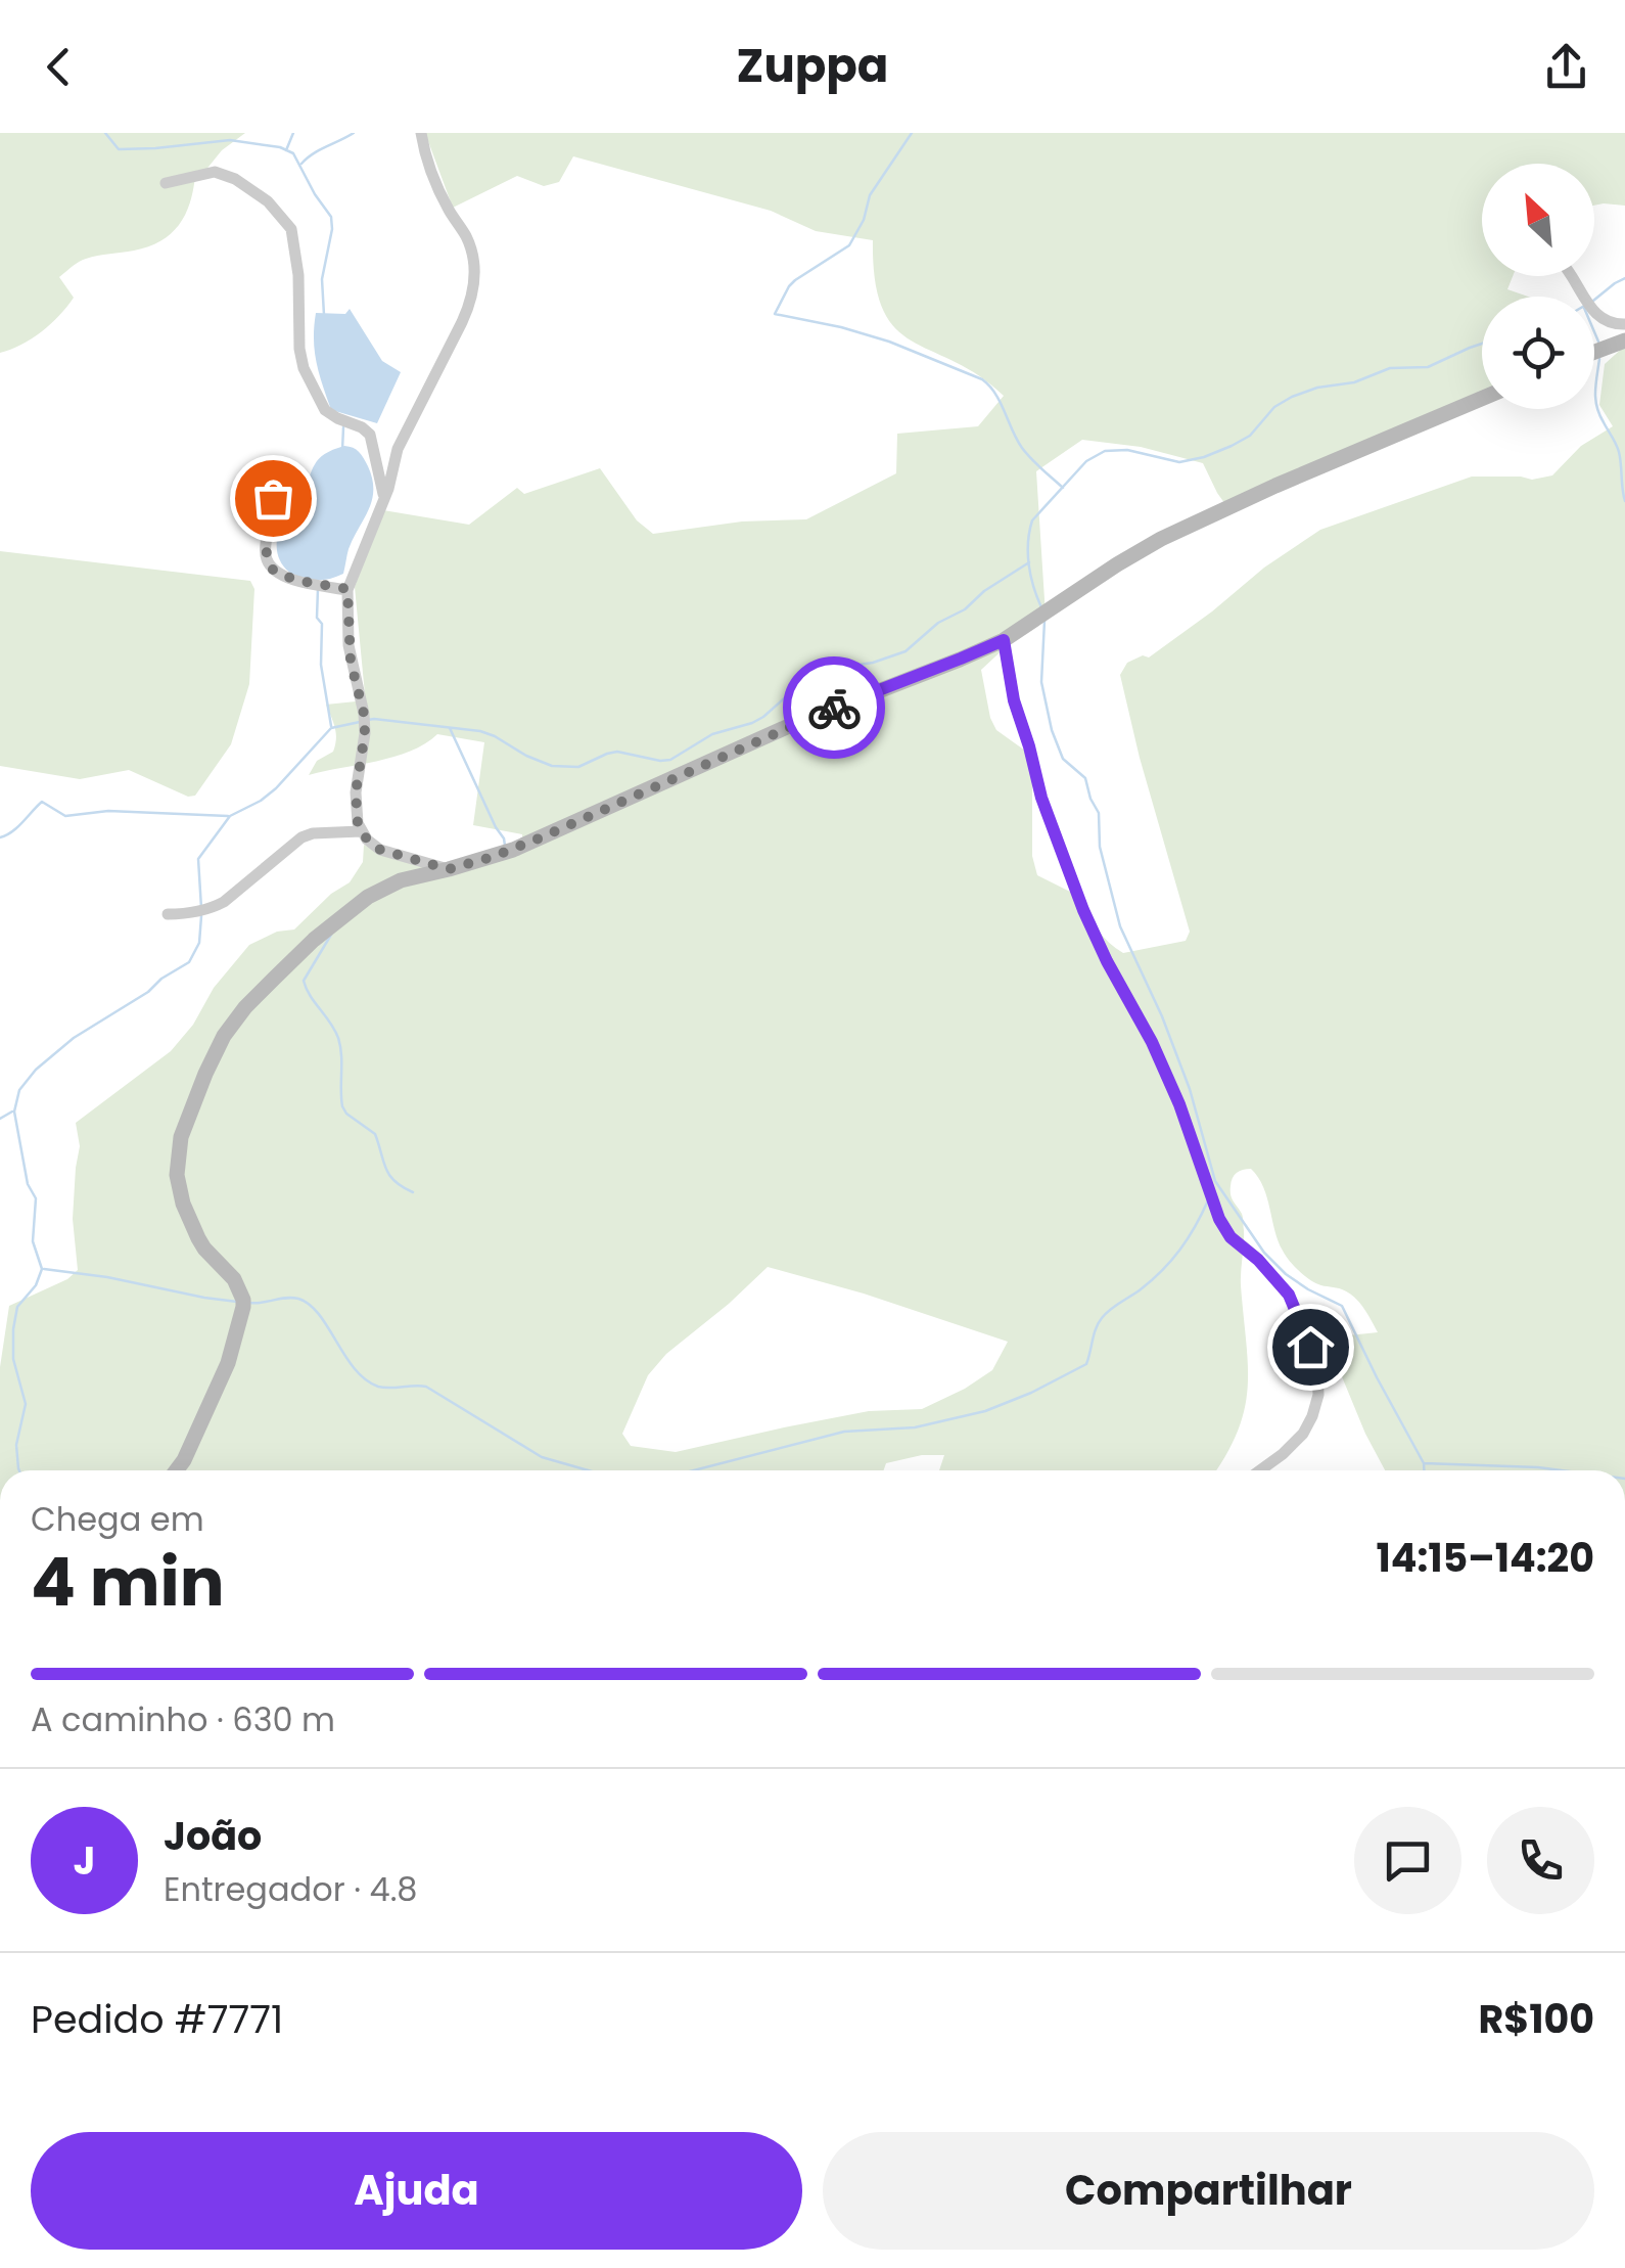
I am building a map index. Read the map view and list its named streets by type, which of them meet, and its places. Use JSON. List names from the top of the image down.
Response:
{
  "north": "top left",
  "page": {
    "header": "Zuppa",
    "heading": ["4 min", "Chega em", "14:15–14:20"],
    "panel": [
      "João",
      "Entregador · 4.8",
      "Pedido #7771",
      "R$100"
    ],
    "bar": "A caminho · 630 m",
    "round": "J",
    "buttons": ["Ajuda", "Compartilhar"]
  }
}
